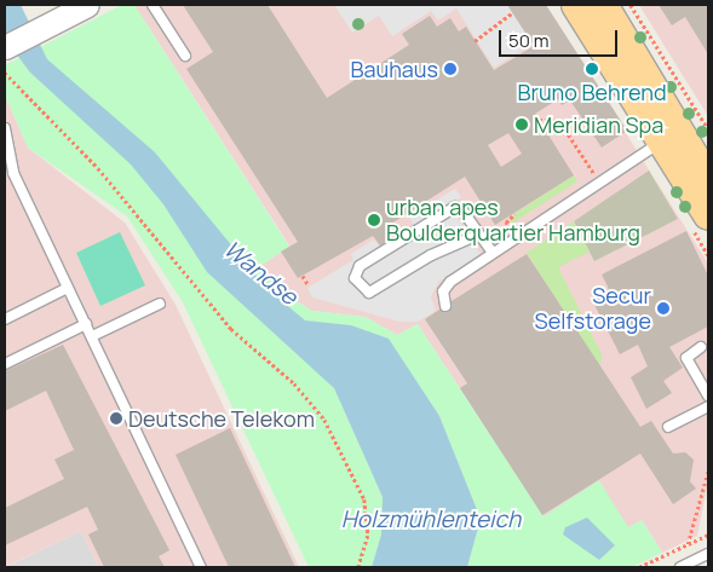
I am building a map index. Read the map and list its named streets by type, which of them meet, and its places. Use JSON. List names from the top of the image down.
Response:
{
  "water": ["Wandse", "Holzmühlenteich"],
  "places": [
    "Bauhaus",
    "Bruno Behrend",
    "Meridian Spa",
    "urban apes Boulderquartier Hamburg",
    "Secur Selfstorage",
    "Deutsche Telekom"
  ],
  "scale_bar": "50 m"
}
